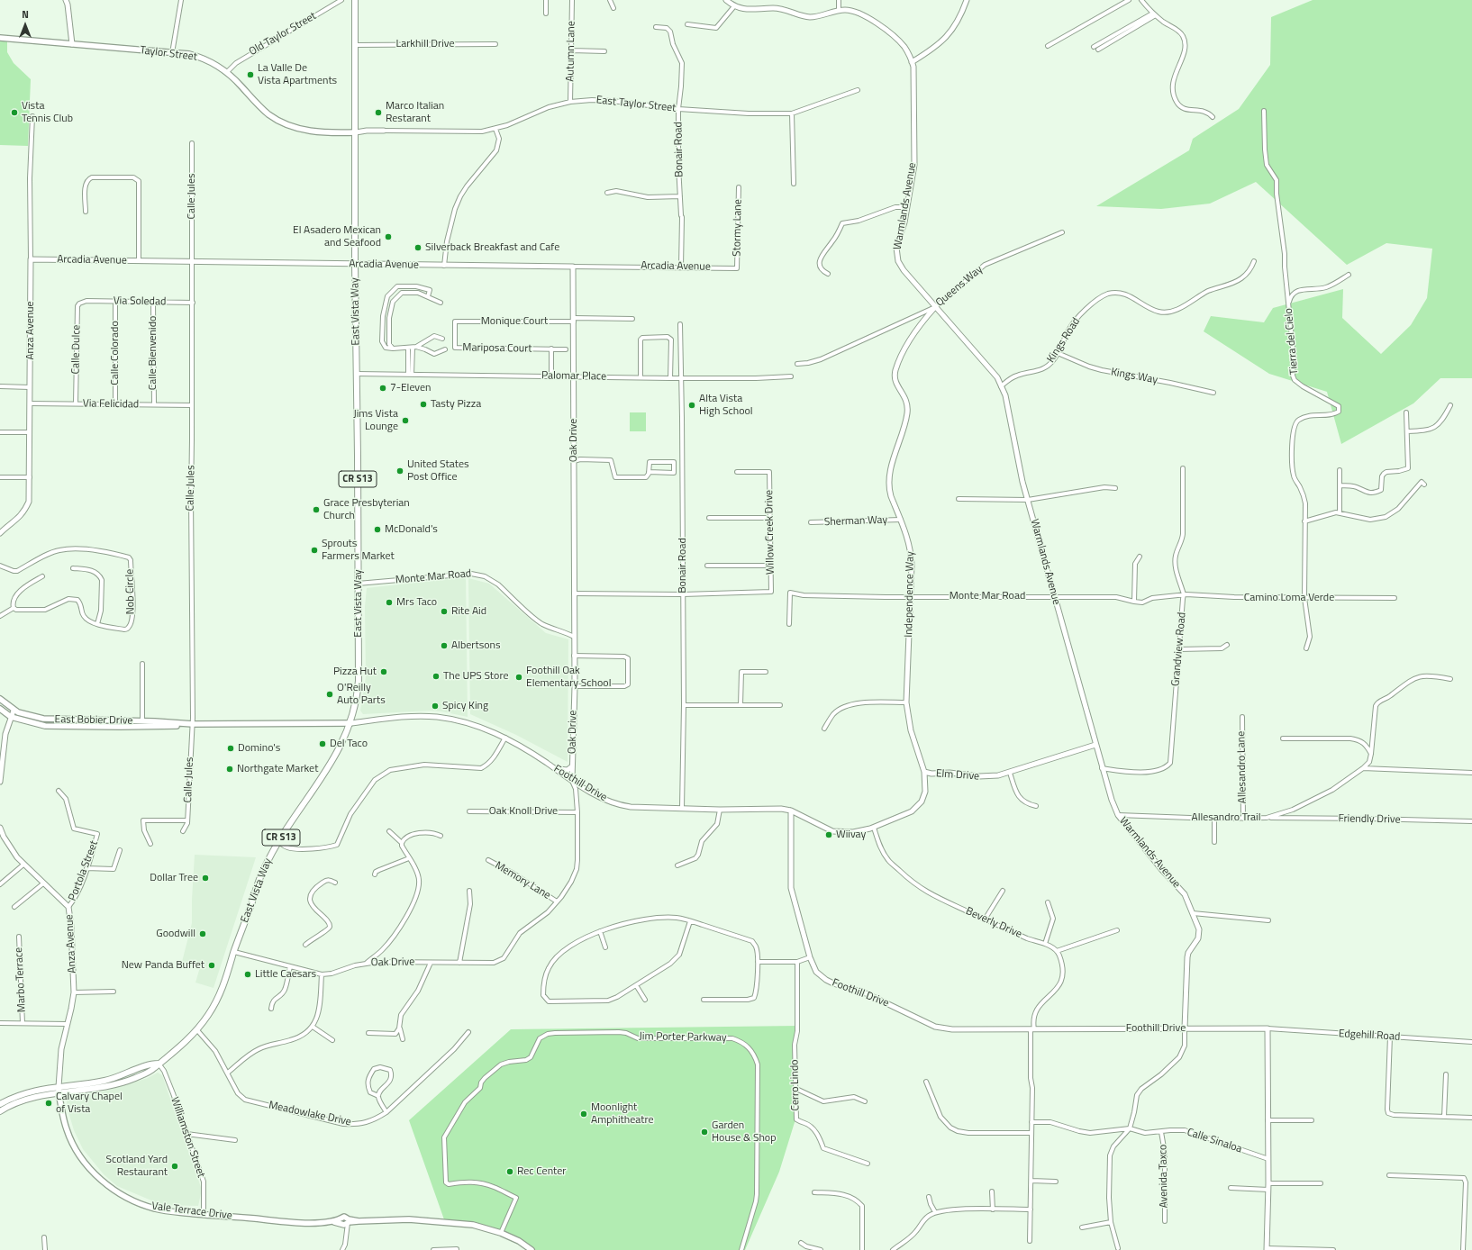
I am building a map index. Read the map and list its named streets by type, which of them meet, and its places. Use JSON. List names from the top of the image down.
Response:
{
  "streets": {
    "main road": [
      "Taylor Street",
      "East Vista Way",
      "CR S13",
      "East Bobier Drive",
      "Vale Terrace Drive"
    ],
    "street": [
      "Old Taylor Street",
      "Larkhill Drive",
      "Autumn Lane",
      "East Taylor Street",
      "Bonair Road",
      "Calle Jules",
      "Warmlands Avenue",
      "Stormy Lane",
      "Arcadia Avenue",
      "Queens Way",
      "Via Soledad",
      "Monique Court",
      "Anza Avenue",
      "Kings Road",
      "Tierra del Cielo",
      "Mariposa Court",
      "Calle Dulce",
      "Calle Colorado",
      "Calle Bienvenido",
      "Palomar Place",
      "Kings Way",
      "Via Felicidad",
      "Oak Drive",
      "Sherman Way",
      "Willow Creek Drive",
      "Monte Mar Road",
      "Nob Circle",
      "Independence Way",
      "Camino Loma Verde",
      "Grandview Road",
      "Allesandro Lane",
      "Elm Drive",
      "Foothill Drive",
      "Oak Knoll Drive",
      "Allesandro Trail",
      "Friendly Drive",
      "Portola Street",
      "Memory Lane",
      "Beverly Drive",
      "Marbo Terrace",
      "Edgehill Road",
      "Jim Porter Parkway",
      "Cerro Lindo",
      "Meadowlake Drive",
      "Williamston Street",
      "Calle Sinaloa",
      "Avenida Taxco"
    ]
  },
  "crossings": [
    ["Old Taylor Street", "Taylor Street"],
    ["Larkhill Drive", "East Vista Way"],
    ["Autumn Lane", "East Taylor Street"],
    ["Taylor Street", "East Taylor Street"],
    ["Taylor Street", "East Vista Way"],
    ["East Taylor Street", "Bonair Road"],
    ["East Taylor Street", "East Vista Way"],
    ["Bonair Road", "Arcadia Avenue"],
    ["Bonair Road", "Palomar Place"],
    ["Bonair Road", "Willow Creek Drive"],
    ["Bonair Road", "Foothill Drive"],
    ["Calle Jules", "Arcadia Avenue"],
    ["Calle Jules", "Via Soledad"],
    ["Calle Jules", "Via Felicidad"],
    ["Calle Jules", "East Bobier Drive"],
    ["Warmlands Avenue", "Queens Way"],
    ["Warmlands Avenue", "Kings Road"],
    ["Warmlands Avenue", "Monte Mar Road"],
    ["Warmlands Avenue", "Independence Way"],
    ["Warmlands Avenue", "Grandview Road"],
    ["Warmlands Avenue", "Elm Drive"],
    ["Warmlands Avenue", "Foothill Drive"],
    ["Warmlands Avenue", "Allesandro Trail"],
    ["Warmlands Avenue", "Calle Sinaloa"],
    ["Stormy Lane", "Arcadia Avenue"],
    ["Arcadia Avenue", "East Vista Way"],
    ["Arcadia Avenue", "Anza Avenue"],
    ["Arcadia Avenue", "Oak Drive"],
    ["Queens Way", "Independence Way"],
    ["Via Soledad", "Calle Dulce"],
    ["Via Soledad", "Calle Colorado"],
    ["Via Soledad", "Calle Bienvenido"],
    ["East Vista Way", "Anza Avenue"],
    ["East Vista Way", "Palomar Place"],
    ["East Vista Way", "Oak Drive"],
    ["East Vista Way", "Monte Mar Road"],
    ["East Vista Way", "East Bobier Drive"],
    ["East Vista Way", "Foothill Drive"],
    ["East Vista Way", "Meadowlake Drive"],
    ["East Vista Way", "Williamston Street"],
    ["East Vista Way", "Vale Terrace Drive"],
    ["Monique Court", "Mariposa Court"],
    ["Monique Court", "Oak Drive"],
    ["Anza Avenue", "Via Felicidad"],
    ["Anza Avenue", "Portola Street"],
    ["Anza Avenue", "Vale Terrace Drive"],
    ["Kings Road", "Kings Way"],
    ["Tierra del Cielo", "Camino Loma Verde"],
    ["Calle Dulce", "Via Felicidad"],
    ["Calle Colorado", "Via Felicidad"],
    ["Calle Bienvenido", "Via Felicidad"],
    ["Palomar Place", "Oak Drive"],
    ["Oak Drive", "Monte Mar Road"],
    ["Oak Drive", "Foothill Drive"],
    ["Oak Drive", "Oak Knoll Drive"],
    ["Oak Drive", "Memory Lane"],
    ["Sherman Way", "Independence Way"],
    ["Monte Mar Road", "Independence Way"],
    ["Monte Mar Road", "Camino Loma Verde"],
    ["Monte Mar Road", "Grandview Road"],
    ["Independence Way", "Elm Drive"],
    ["Camino Loma Verde", "Grandview Road"],
    ["East Bobier Drive", "Foothill Drive"],
    ["Allesandro Lane", "Allesandro Trail"],
    ["Elm Drive", "Foothill Drive"],
    ["Elm Drive", "Beverly Drive"],
    ["Foothill Drive", "Edgehill Road"],
    ["Allesandro Trail", "Friendly Drive"],
    ["Jim Porter Parkway", "Vale Terrace Drive"],
    ["Williamston Street", "Vale Terrace Drive"],
    ["Calle Sinaloa", "Avenida Taxco"]
  ],
  "places": [
    "La Valle De Vista Apartments",
    "Vista Tennis Club",
    "Marco Italian Restarant",
    "El Asadero Mexican and Seafood",
    "Silverback Breakfast and Cafe",
    "7-Eleven",
    "Tasty Pizza",
    "Alta Vista High School",
    "Jims Vista Lounge",
    "United States Post Office",
    "Grace Presbyterian Church",
    "McDonald's",
    "Sprouts Farmers Market",
    "Mrs Taco",
    "Rite Aid",
    "Albertsons",
    "Pizza Hut",
    "The UPS Store",
    "Foothill Oak Elementary School",
    "O'Reilly Auto Parts",
    "Spicy King",
    "Del Taco",
    "Domino's",
    "Northgate Market",
    "Wiivay",
    "Dollar Tree",
    "Goodwill",
    "New Panda Buffet",
    "Little Caesars",
    "Calvary Chapel of Vista",
    "Moonlight Amphitheatre",
    "Garden House & Shop",
    "Scotland Yard Restaurant",
    "Rec Center"
  ],
  "north": "top"
}
